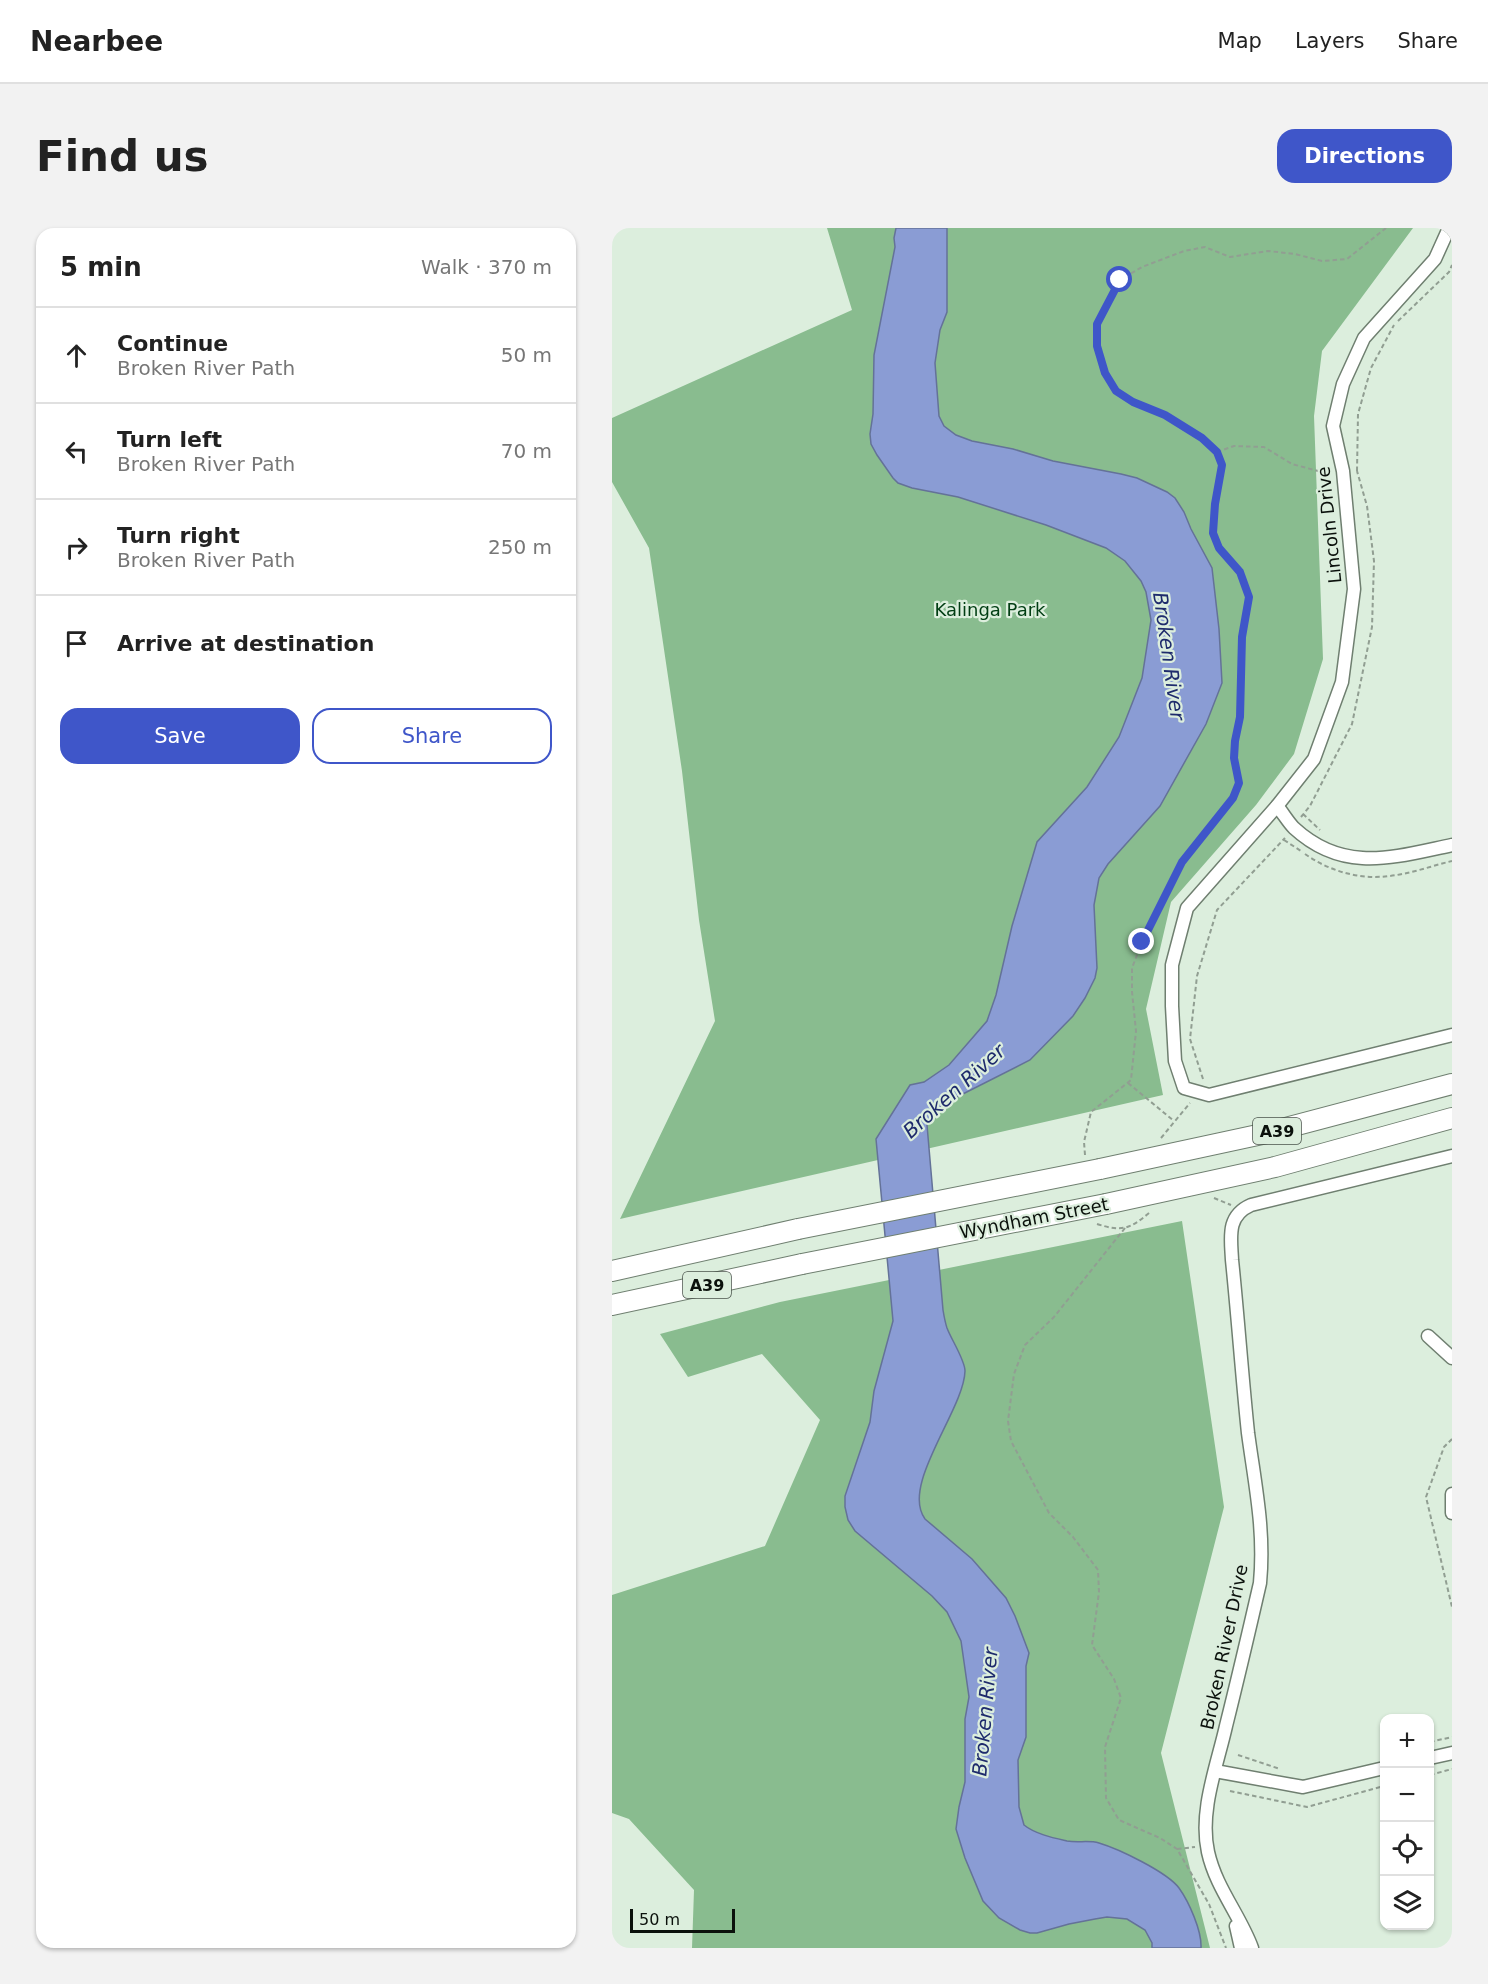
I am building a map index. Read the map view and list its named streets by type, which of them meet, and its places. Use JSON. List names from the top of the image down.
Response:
{
  "streets": {
    "highway": ["A39", "Wyndham Street"],
    "street": ["Lincoln Drive", "Broken River Drive"]
  },
  "water": ["Broken River"],
  "parks": ["Kalinga Park"],
  "scale_bar": "50 m",
  "page": {
    "header": "Nearbee",
    "nav": ["Map", "Layers", "Share"],
    "buttons": [
      "Directions",
      ["Save", "Share"]
    ],
    "title": "Find us",
    "heading": ["5 min", "Walk · 370 m"],
    "list": [
      ["Continue", "Broken River Path", "50 m"],
      ["Turn left", "Broken River Path", "70 m"],
      ["Turn right", "Broken River Path", "250 m"],
      "Arrive at destination"
    ],
    "map_buttons": ["+", "−"],
    "scale": "50 m"
  }
}
